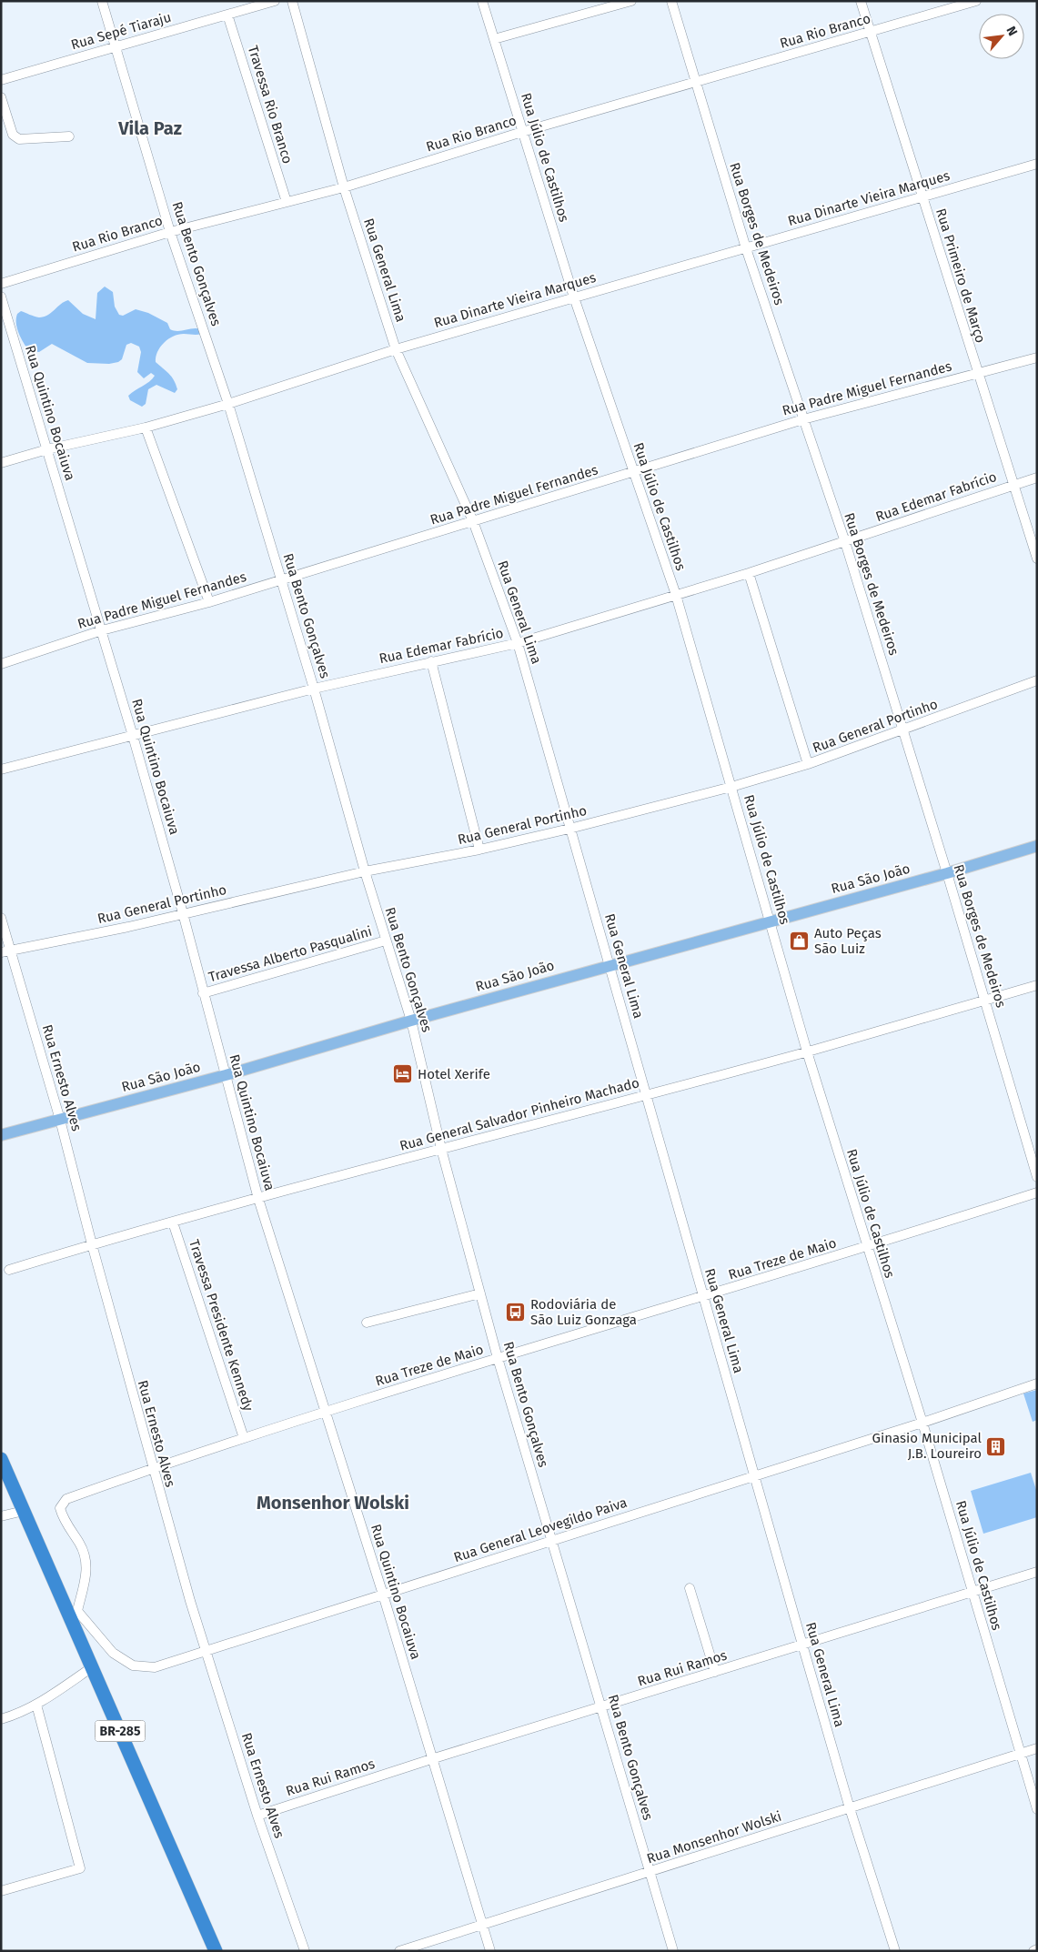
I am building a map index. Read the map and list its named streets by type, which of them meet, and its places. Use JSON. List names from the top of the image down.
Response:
{
  "streets": {
    "highway": ["BR-285"],
    "main road": ["Rua São João"],
    "street": [
      "Rua Sepé Tiaraju",
      "Rua Rio Branco",
      "Travessa Rio Branco",
      "Rua Júlio de Castilhos",
      "Rua Dinarte Vieira Marques",
      "Rua Borges de Medeiros",
      "Rua Bento Gonçalves",
      "Rua General Lima",
      "Rua Primeiro de Março",
      "Rua Padre Miguel Fernandes",
      "Rua Quintino Bocaiuva",
      "Rua Edemar Fabrício",
      "Rua General Portinho",
      "Travessa Alberto Pasqualini",
      "Rua Ernesto Alves",
      "Rua General Salvador Pinheiro Machado",
      "Rua Treze de Maio",
      "Travessa Presidente Kennedy",
      "Rua General Leovegildo Paiva",
      "Rua Rui Ramos",
      "Rua Monsenhor Wolski"
    ]
  },
  "crossings": [
    ["Rua Sepé Tiaraju", "Travessa Rio Branco"],
    ["Rua Sepé Tiaraju", "Rua Bento Gonçalves"],
    ["Rua Rio Branco", "Travessa Rio Branco"],
    ["Rua Rio Branco", "Rua Júlio de Castilhos"],
    ["Rua Rio Branco", "Rua Borges de Medeiros"],
    ["Rua Rio Branco", "Rua Bento Gonçalves"],
    ["Rua Rio Branco", "Rua General Lima"],
    ["Rua Rio Branco", "Rua Primeiro de Março"],
    ["Rua Júlio de Castilhos", "Rua Dinarte Vieira Marques"],
    ["Rua Júlio de Castilhos", "Rua Padre Miguel Fernandes"],
    ["Rua Júlio de Castilhos", "Rua Edemar Fabrício"],
    ["Rua Júlio de Castilhos", "Rua General Portinho"],
    ["Rua Júlio de Castilhos", "Rua São João"],
    ["Rua Júlio de Castilhos", "Rua General Salvador Pinheiro Machado"],
    ["Rua Júlio de Castilhos", "Rua Treze de Maio"],
    ["Rua Júlio de Castilhos", "Rua General Leovegildo Paiva"],
    ["Rua Júlio de Castilhos", "Rua Rui Ramos"],
    ["Rua Júlio de Castilhos", "Rua Monsenhor Wolski"],
    ["Rua Dinarte Vieira Marques", "Rua Borges de Medeiros"],
    ["Rua Dinarte Vieira Marques", "Rua Bento Gonçalves"],
    ["Rua Dinarte Vieira Marques", "Rua General Lima"],
    ["Rua Dinarte Vieira Marques", "Rua Primeiro de Março"],
    ["Rua Dinarte Vieira Marques", "Rua Quintino Bocaiuva"],
    ["Rua Borges de Medeiros", "Rua Padre Miguel Fernandes"],
    ["Rua Borges de Medeiros", "Rua Edemar Fabrício"],
    ["Rua Borges de Medeiros", "Rua General Portinho"],
    ["Rua Borges de Medeiros", "Rua São João"],
    ["Rua Borges de Medeiros", "Rua General Salvador Pinheiro Machado"],
    ["Rua Bento Gonçalves", "Rua Padre Miguel Fernandes"],
    ["Rua Bento Gonçalves", "Rua Edemar Fabrício"],
    ["Rua Bento Gonçalves", "Rua General Portinho"],
    ["Rua Bento Gonçalves", "Rua São João"],
    ["Rua Bento Gonçalves", "Travessa Alberto Pasqualini"],
    ["Rua Bento Gonçalves", "Rua General Salvador Pinheiro Machado"],
    ["Rua Bento Gonçalves", "Rua Treze de Maio"],
    ["Rua Bento Gonçalves", "Rua General Leovegildo Paiva"],
    ["Rua Bento Gonçalves", "Rua Rui Ramos"],
    ["Rua Bento Gonçalves", "Rua Monsenhor Wolski"],
    ["Rua General Lima", "Rua Padre Miguel Fernandes"],
    ["Rua General Lima", "Rua Edemar Fabrício"],
    ["Rua General Lima", "Rua General Portinho"],
    ["Rua General Lima", "Rua São João"],
    ["Rua General Lima", "Rua General Salvador Pinheiro Machado"],
    ["Rua General Lima", "Rua Treze de Maio"],
    ["Rua General Lima", "Rua General Leovegildo Paiva"],
    ["Rua General Lima", "Rua Rui Ramos"],
    ["Rua General Lima", "Rua Monsenhor Wolski"],
    ["Rua Primeiro de Março", "Rua Padre Miguel Fernandes"],
    ["Rua Primeiro de Março", "Rua Edemar Fabrício"],
    ["Rua Padre Miguel Fernandes", "Rua Quintino Bocaiuva"],
    ["Rua Quintino Bocaiuva", "Rua Edemar Fabrício"],
    ["Rua Quintino Bocaiuva", "Rua General Portinho"],
    ["Rua Quintino Bocaiuva", "Rua São João"],
    ["Rua Quintino Bocaiuva", "Travessa Alberto Pasqualini"],
    ["Rua Quintino Bocaiuva", "Rua General Salvador Pinheiro Machado"],
    ["Rua Quintino Bocaiuva", "Rua Treze de Maio"],
    ["Rua Quintino Bocaiuva", "Rua General Leovegildo Paiva"],
    ["Rua Quintino Bocaiuva", "Rua Rui Ramos"],
    ["Rua Quintino Bocaiuva", "Rua Monsenhor Wolski"],
    ["Rua General Portinho", "Rua Ernesto Alves"],
    ["Rua São João", "Rua Ernesto Alves"],
    ["Rua Ernesto Alves", "Rua General Salvador Pinheiro Machado"],
    ["Rua Ernesto Alves", "Rua Treze de Maio"],
    ["Rua Ernesto Alves", "Rua General Leovegildo Paiva"],
    ["Rua Ernesto Alves", "Rua Rui Ramos"],
    ["Rua General Salvador Pinheiro Machado", "Travessa Presidente Kennedy"],
    ["Rua Treze de Maio", "Travessa Presidente Kennedy"],
    ["Rua Treze de Maio", "Rua General Leovegildo Paiva"],
    ["Rua Treze de Maio", "BR-285"],
    ["Rua General Leovegildo Paiva", "BR-285"]
  ],
  "districts": ["Vila Paz", "Monsenhor Wolski"],
  "places": {
    "shop": ["Auto Peças São Luiz"],
    "hotel": ["Hotel Xerife"],
    "bus stop": ["Rodoviária de São Luiz Gonzaga"],
    "building": ["Ginasio Municipal J.B. Loureiro"]
  },
  "north": "top right"
}
